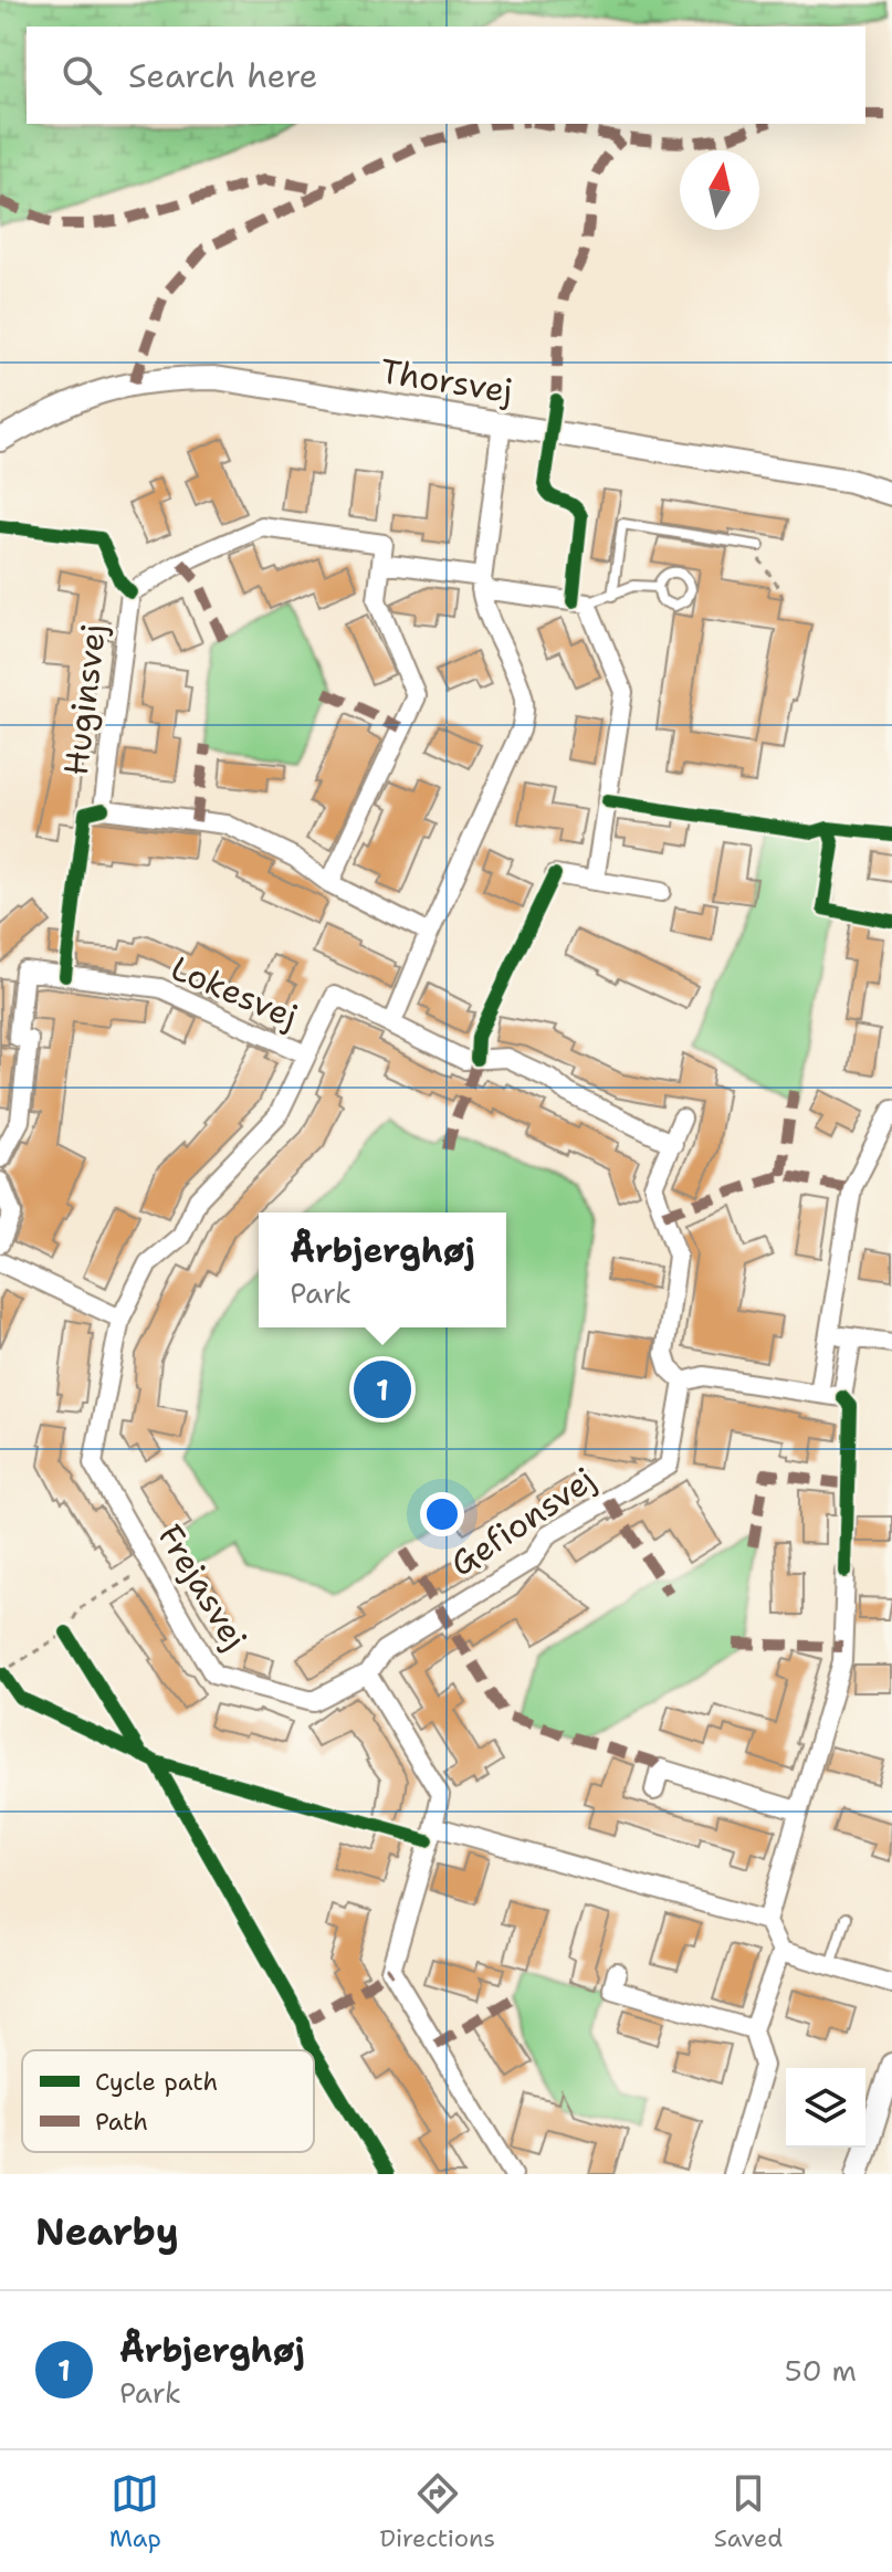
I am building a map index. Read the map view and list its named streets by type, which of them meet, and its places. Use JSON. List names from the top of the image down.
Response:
{
  "streets": {
    "street": [
      "Thorsvej",
      "Huginsvej",
      "Lokesvej",
      "Gefionsvej",
      "Frejasvej"
    ]
  },
  "crossings": [
    ["Lokesvej", "Frejasvej"],
    ["Gefionsvej", "Frejasvej"]
  ],
  "legend": ["Cycle path", "Path"],
  "north": "top",
  "page": {
    "search": "Search here",
    "popup": ["Årbjerghøj", "Park"],
    "pins": "1",
    "heading": "Nearby",
    "list": [
      {
        "mark": "1",
        "name": "Årbjerghøj",
        "note": "Park",
        "value": "50 m"
      }
    ],
    "nav": ["Map", "Directions", "Saved"]
  }
}
